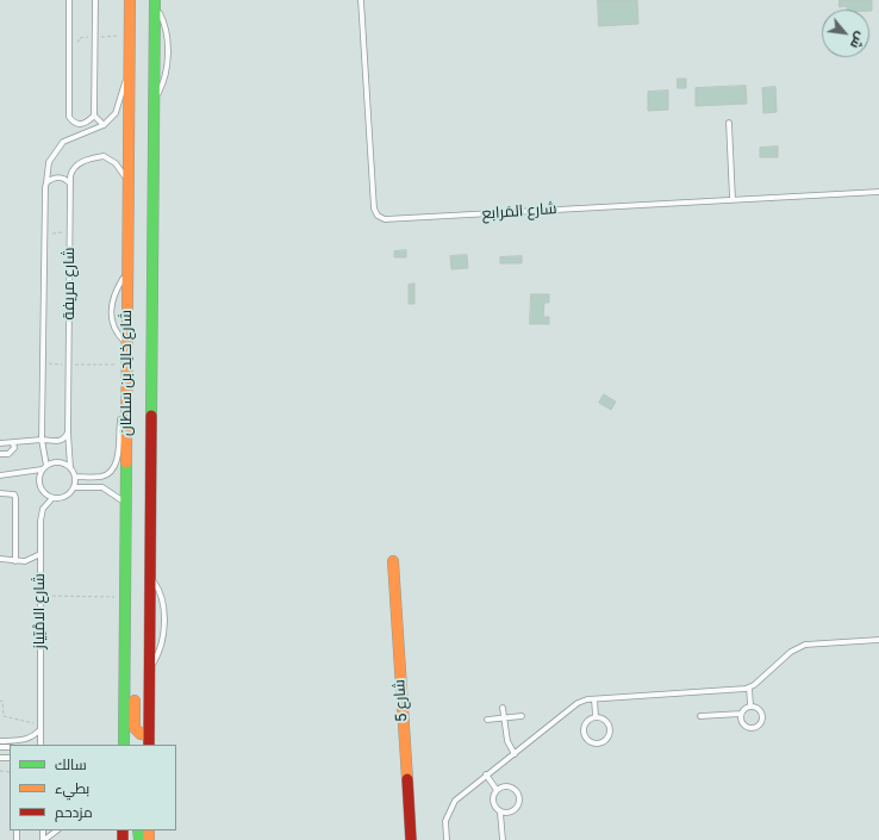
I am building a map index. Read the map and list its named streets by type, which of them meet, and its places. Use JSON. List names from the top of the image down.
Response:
{
  "streets": {
    "main road": ["شارع خالِد بن سلطان", "شارع 5"],
    "lane": ["شارع المَرابع", "شارع مريفة", "شارع الامْتِياز"]
  },
  "crossings": [
    ["شارع مريفة", "شارع خالِد بن سلطان"],
    ["شارع مريفة", "شارع الامْتِياز"]
  ],
  "legend": ["سالك", "بطيء", "مزدحم"],
  "north": "bottom right"
}
